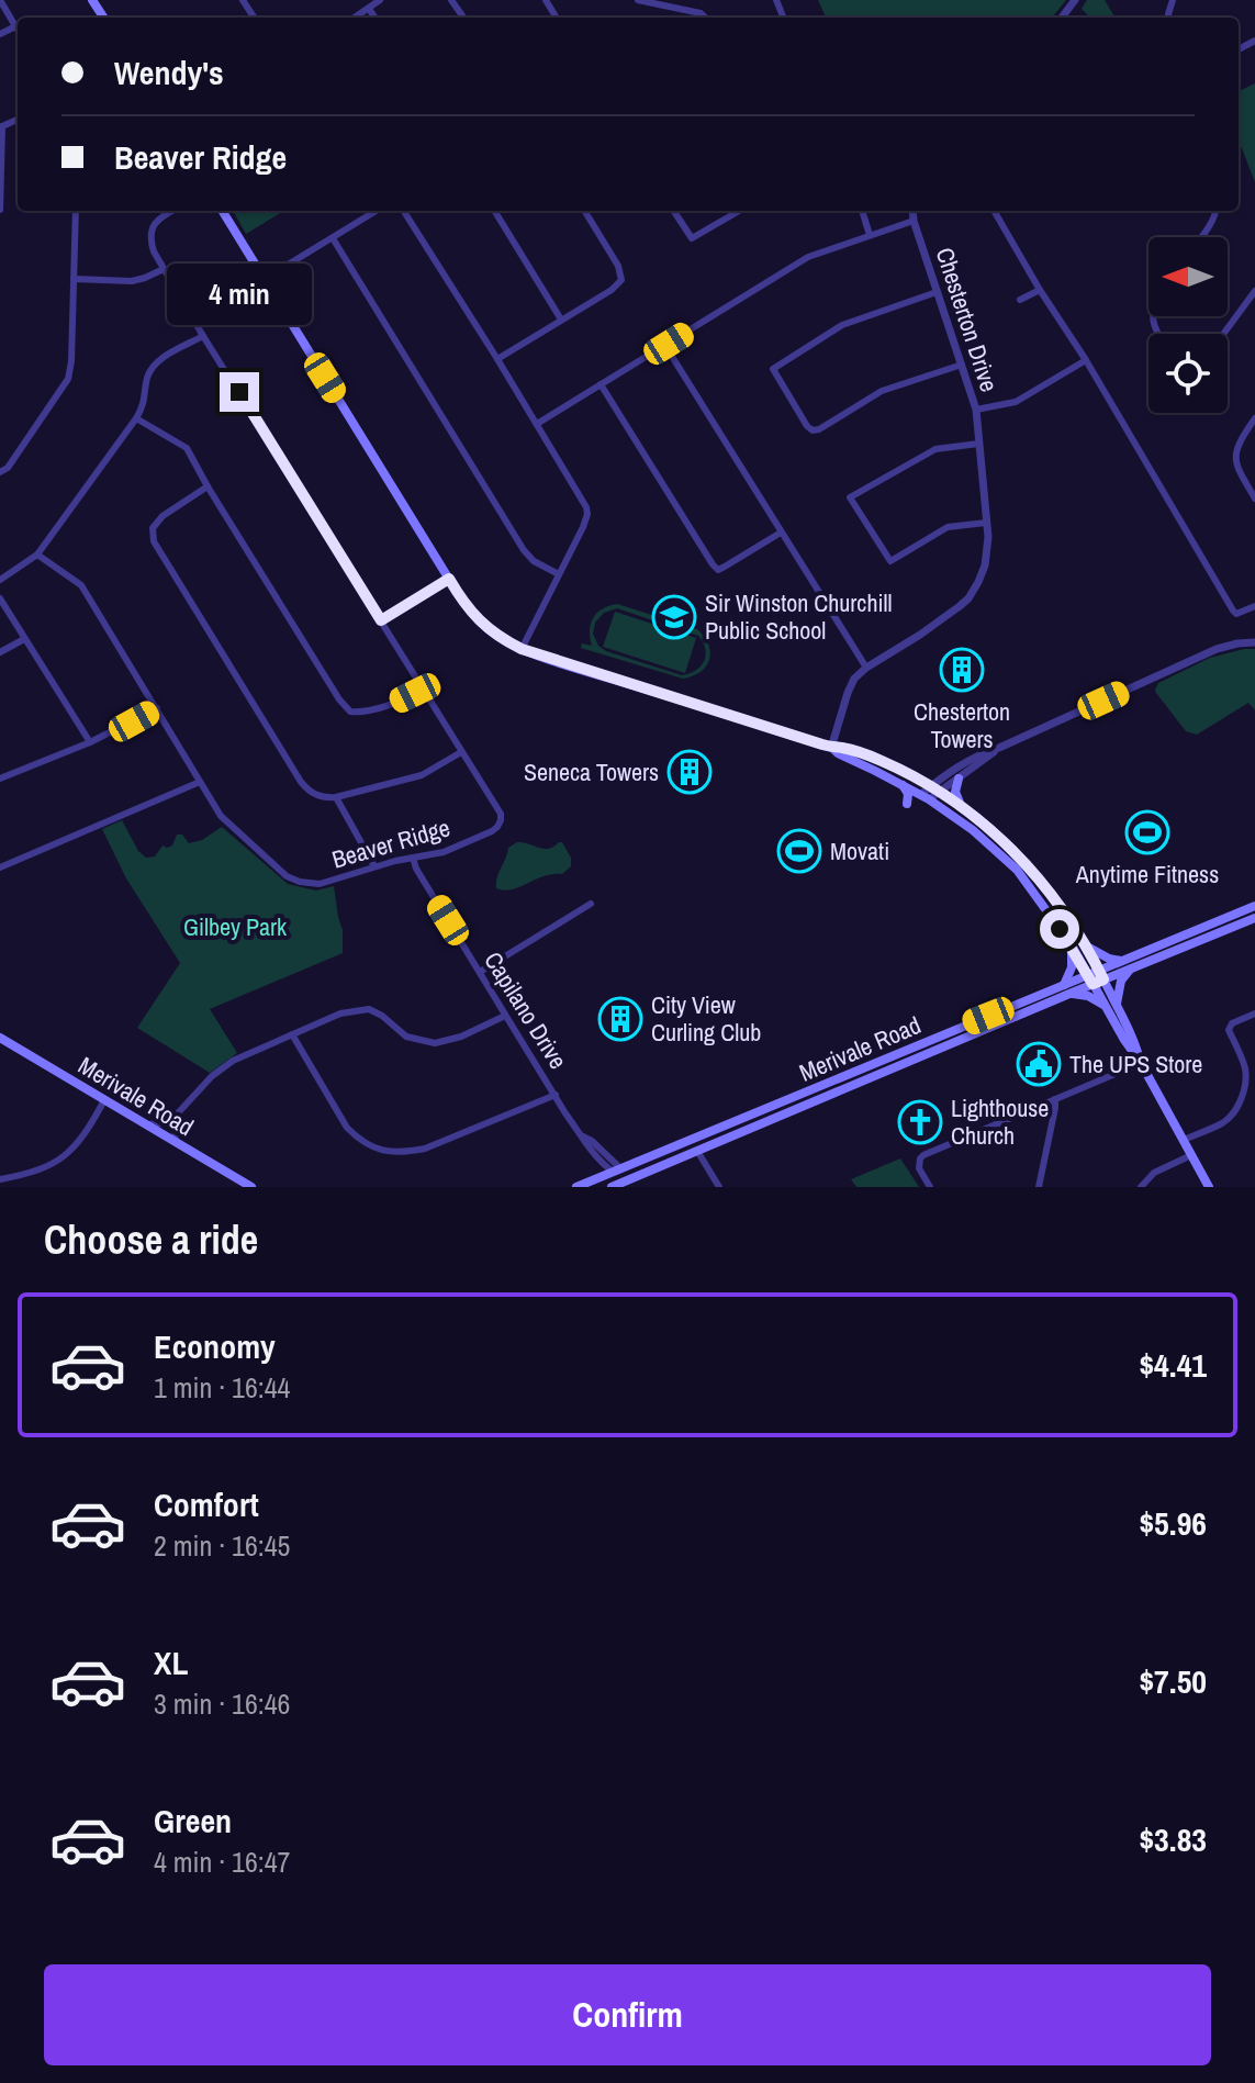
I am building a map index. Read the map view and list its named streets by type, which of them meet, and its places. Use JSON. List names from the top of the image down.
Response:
{
  "streets": {
    "main road": ["Merivale Road"],
    "street": ["Chesterton Drive", "Beaver Ridge", "Capilano Drive"]
  },
  "crossings": [
    ["Beaver Ridge", "Capilano Drive"],
    ["Capilano Drive", "Merivale Road"]
  ],
  "parks": ["Gilbey Park"],
  "places": {
    "school or university": ["Sir Winston Churchill Public School"],
    "building": ["Chesterton Towers", "Seneca Towers", "City View Curling Club"],
    "sports": ["Anytime Fitness", "Movati"],
    "public building": ["The UPS Store"],
    "church": ["Lighthouse Church"]
  },
  "north": "left",
  "page": {
    "banner": ["Wendy's", "Beaver Ridge"],
    "bubble": "4 min",
    "heading": "Choose a ride",
    "list": [
      {
        "name": "Economy",
        "note": "1 min · 16:44",
        "value": "$4.41"
      },
      {
        "name": "Comfort",
        "note": "2 min · 16:45",
        "value": "$5.96"
      },
      {
        "name": "XL",
        "note": "3 min · 16:46",
        "value": "$7.50"
      },
      {
        "name": "Green",
        "note": "4 min · 16:47",
        "value": "$3.83"
      }
    ],
    "buttons": "Confirm"
  }
}
